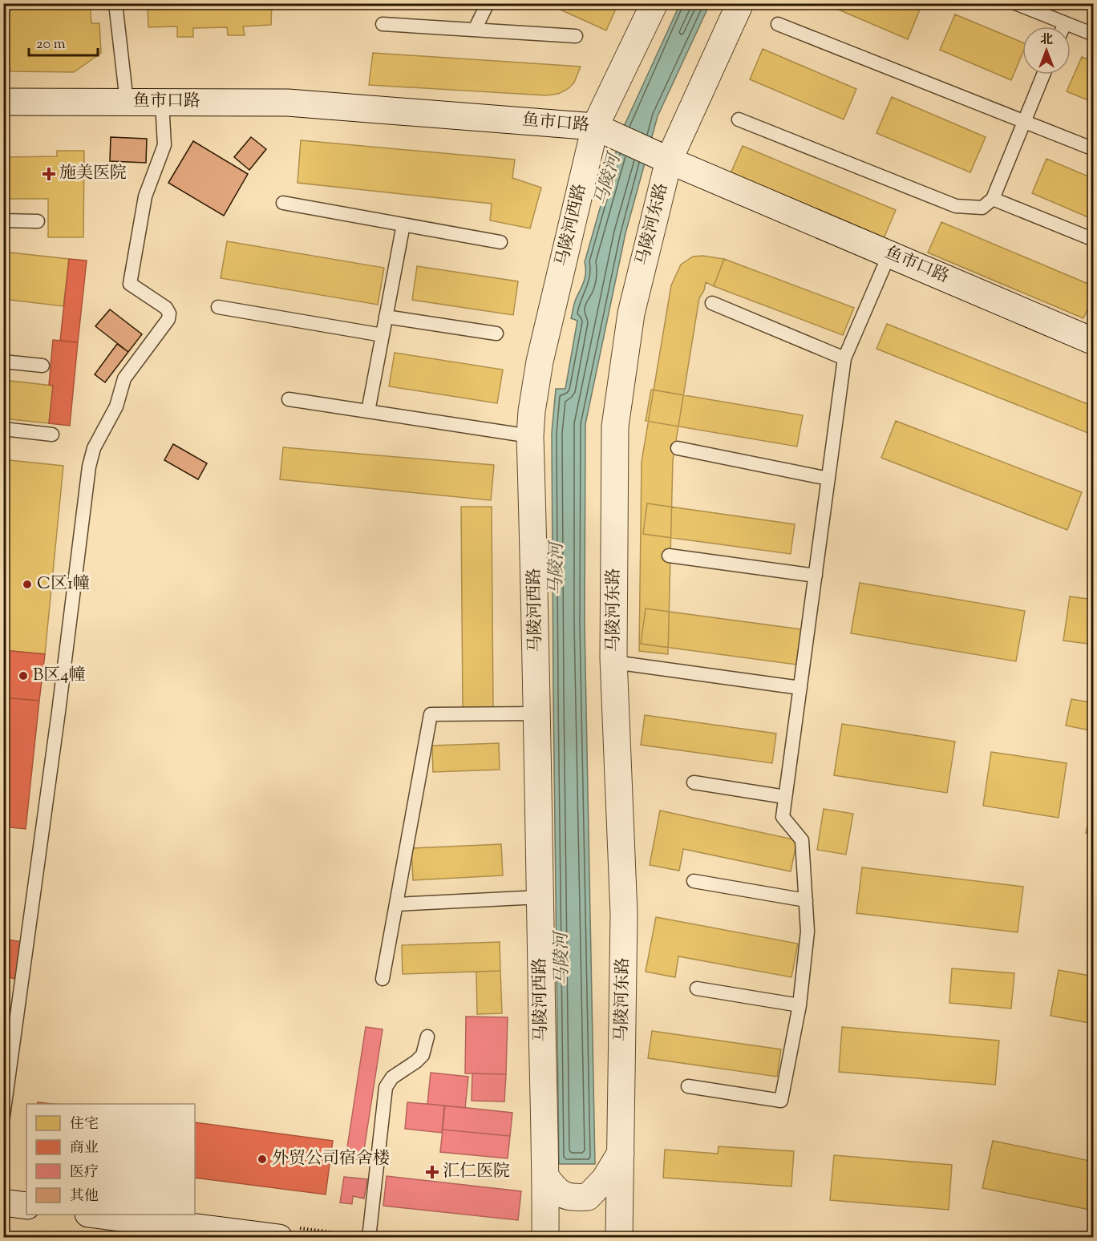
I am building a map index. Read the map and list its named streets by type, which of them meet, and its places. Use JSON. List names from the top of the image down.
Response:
{
  "streets": {
    "street": ["鱼市口路", "马陵河东路", "马陵河西路"]
  },
  "crossings": [
    ["鱼市口路", "马陵河东路"],
    ["鱼市口路", "马陵河西路"]
  ],
  "water": ["马陵河"],
  "places": {
    "health": ["施美医院", "汇仁医院"],
    "other": ["C区1幢", "B区4幢", "外贸公司宿舍楼"]
  },
  "legend": [
    "住宅",
    "商业",
    "医疗",
    "其他"
  ],
  "scale_bar": "20 m",
  "north": "top"
}
